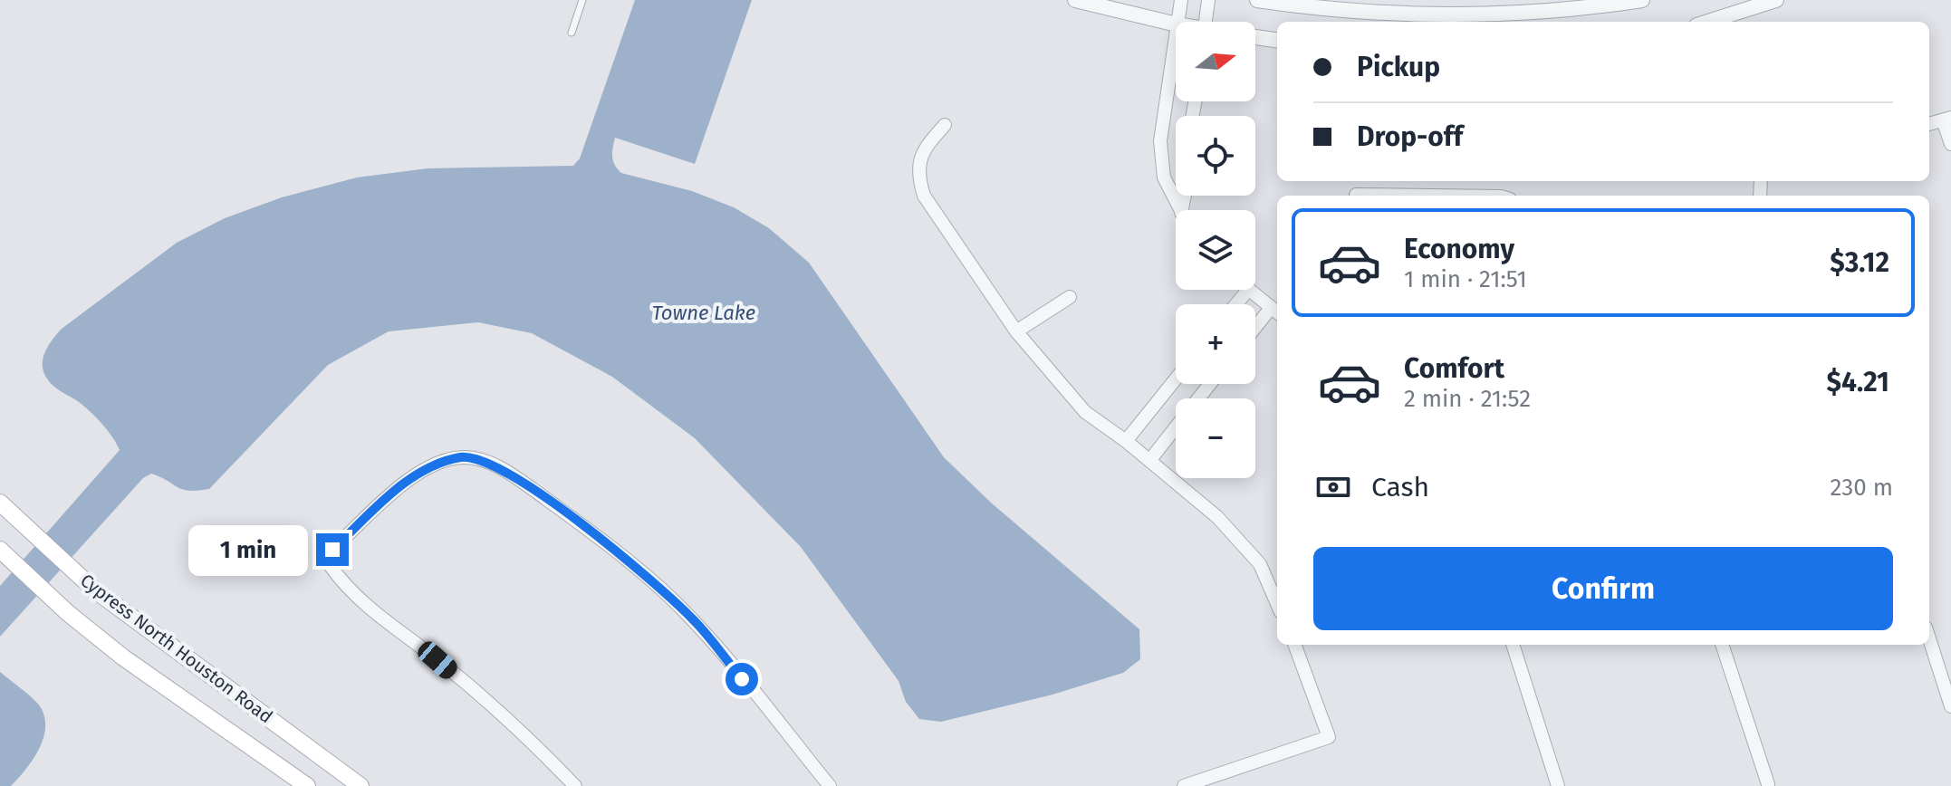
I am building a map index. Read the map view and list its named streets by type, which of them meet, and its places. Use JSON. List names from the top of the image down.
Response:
{
  "streets": {
    "main road": ["Cypress North Houston Road"]
  },
  "water": ["Towne Lake"],
  "north": "right",
  "page": {
    "map_buttons": ["+", "−"],
    "banner": ["Pickup", "Drop-off"],
    "list": [
      {
        "name": "Economy",
        "note": "1 min · 21:51",
        "value": "$3.12"
      },
      {
        "name": "Comfort",
        "note": "2 min · 21:52",
        "value": "$4.21"
      }
    ],
    "pay": ["Cash", "230 m"],
    "bubble": "1 min",
    "buttons": "Confirm"
  }
}
